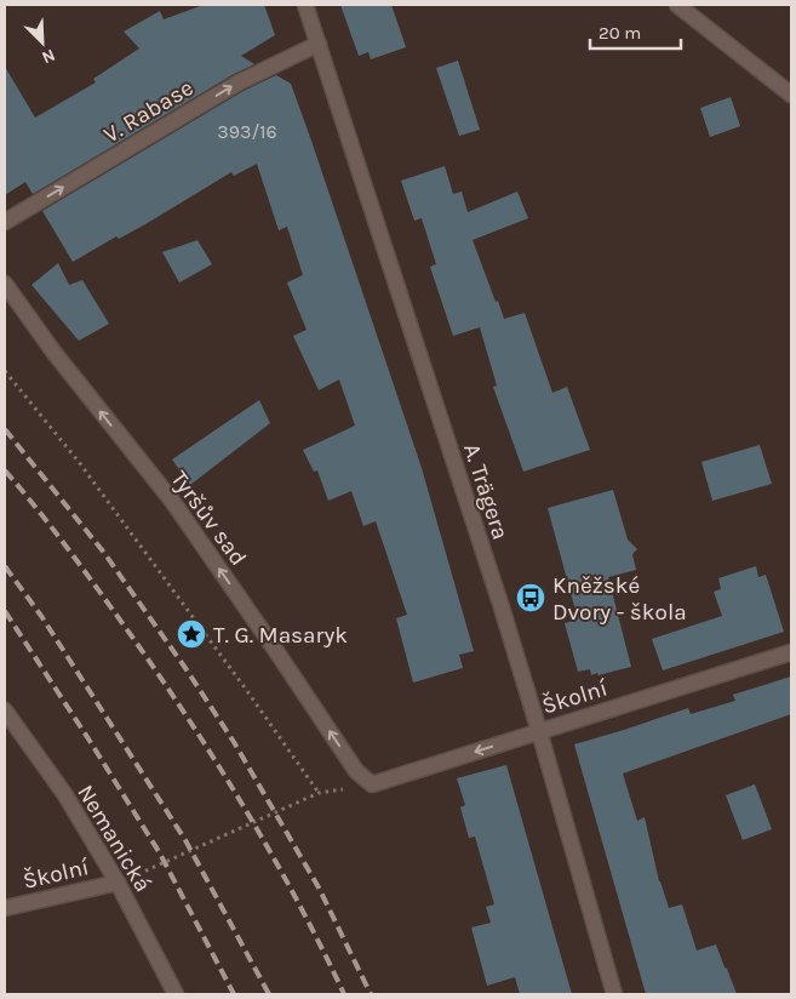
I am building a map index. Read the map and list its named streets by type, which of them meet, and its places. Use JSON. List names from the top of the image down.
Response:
{
  "streets": {
    "street": [
      "V. Rabase",
      "A. Trägera",
      "Tyršův sad",
      "Školní",
      "Nemanická"
    ]
  },
  "crossings": [
    ["V. Rabase", "A. Trägera"],
    ["A. Trägera", "Školní"],
    ["Tyršův sad", "Školní"],
    ["Školní", "Nemanická"]
  ],
  "one_way": ["V. Rabase", "Tyršův sad"],
  "places": {
    "bus stop": ["Kněžské Dvory - škola"],
    "place": ["T. G. Masaryk"]
  },
  "house_numbers": ["393/16"],
  "scale_bar": "20 m",
  "north": "bottom right"
}
